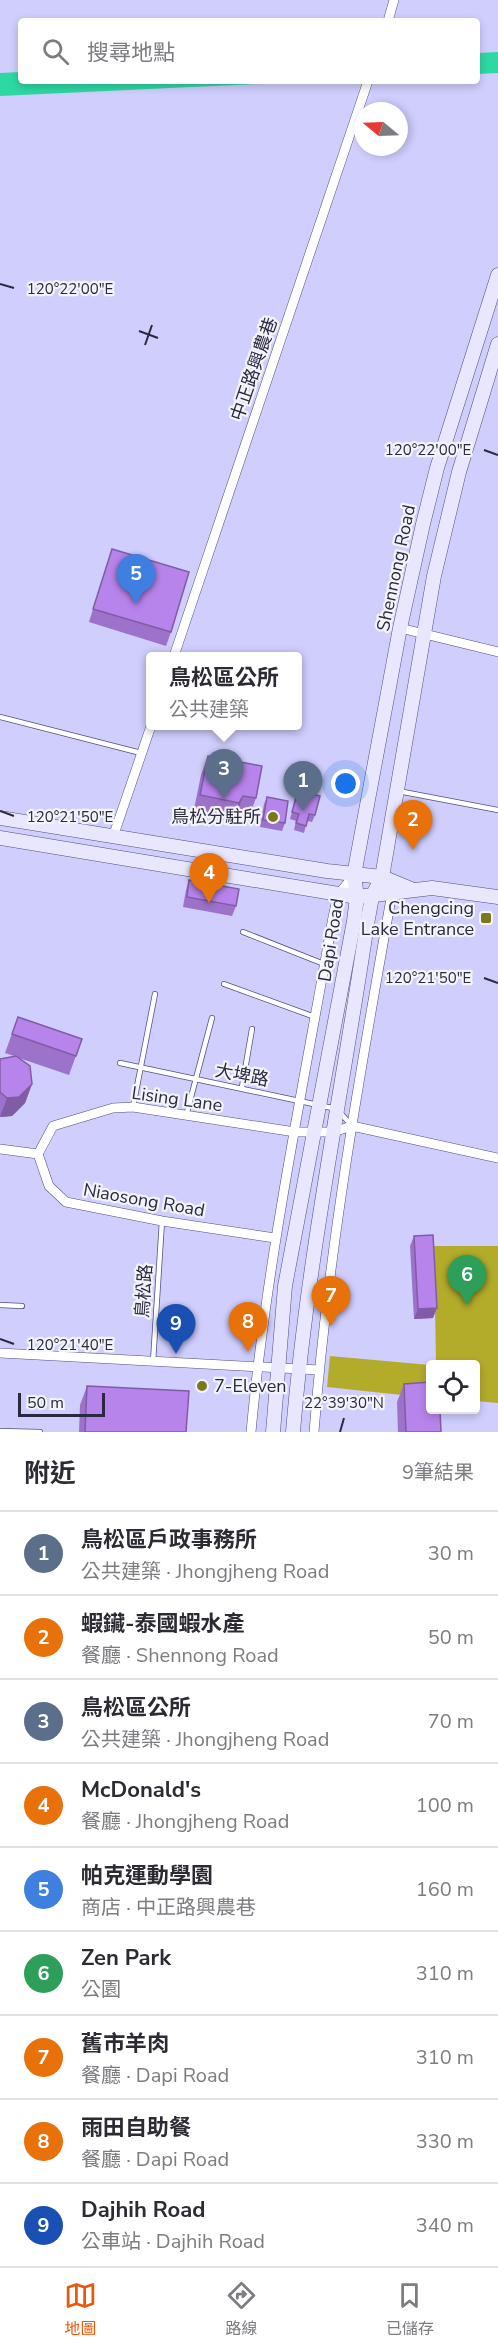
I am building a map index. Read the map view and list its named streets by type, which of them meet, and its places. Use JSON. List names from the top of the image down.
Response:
{
  "streets": {
    "main road": ["Shennong Road", "Dapi Road"],
    "street": ["中正路興農巷", "Lising Lane", "Niaosong Road"],
    "lane": ["大埤路", "鳥松路"]
  },
  "crossings": [
    ["Shennong Road", "Dapi Road"],
    ["Dapi Road", "大埤路"],
    ["Dapi Road", "Lising Lane"],
    ["Dapi Road", "Niaosong Road"],
    ["Lising Lane", "Niaosong Road"],
    ["Niaosong Road", "鳥松路"]
  ],
  "places": {
    "other": ["鳥松分駐所", "7-Eleven"],
    "transit": ["Chengcing Lake Entrance"]
  },
  "scale_bar": "50 m",
  "north": "left",
  "page": {
    "search": "搜尋地點",
    "pins": [
      "5",
      "3",
      "1",
      "2",
      "4",
      "6",
      "7",
      "8",
      "9"
    ],
    "popup": ["鳥松區公所", "公共建築"],
    "scale": "50 m",
    "heading": ["附近", "9筆結果"],
    "list": [
      {
        "mark": "1",
        "name": "鳥松區戶政事務所",
        "note": "公共建築 · Jhongjheng Road",
        "value": "30 m"
      },
      {
        "mark": "2",
        "name": "蝦鑶-泰國蝦水產",
        "note": "餐廳 · Shennong Road",
        "value": "50 m"
      },
      {
        "mark": "3",
        "name": "鳥松區公所",
        "note": "公共建築 · Jhongjheng Road",
        "value": "70 m"
      },
      {
        "mark": "4",
        "name": "McDonald's",
        "note": "餐廳 · Jhongjheng Road",
        "value": "100 m"
      },
      {
        "mark": "5",
        "name": "帕克運動學園",
        "note": "商店 · 中正路興農巷",
        "value": "160 m"
      },
      {
        "mark": "6",
        "name": "Zen Park",
        "note": "公園",
        "value": "310 m"
      },
      {
        "mark": "7",
        "name": "舊市羊肉",
        "note": "餐廳 · Dapi Road",
        "value": "310 m"
      },
      {
        "mark": "8",
        "name": "雨田自助餐",
        "note": "餐廳 · Dapi Road",
        "value": "330 m"
      },
      {
        "mark": "9",
        "name": "Dajhih Road",
        "note": "公車站 · Dajhih Road",
        "value": "340 m"
      }
    ],
    "nav": ["地圖", "路線", "已儲存"]
  },
  "coordinates": [
    "120°22'00\"E",
    "120°21'50\"E",
    "120°21'40\"E",
    "22°39'30\"N"
  ]
}
